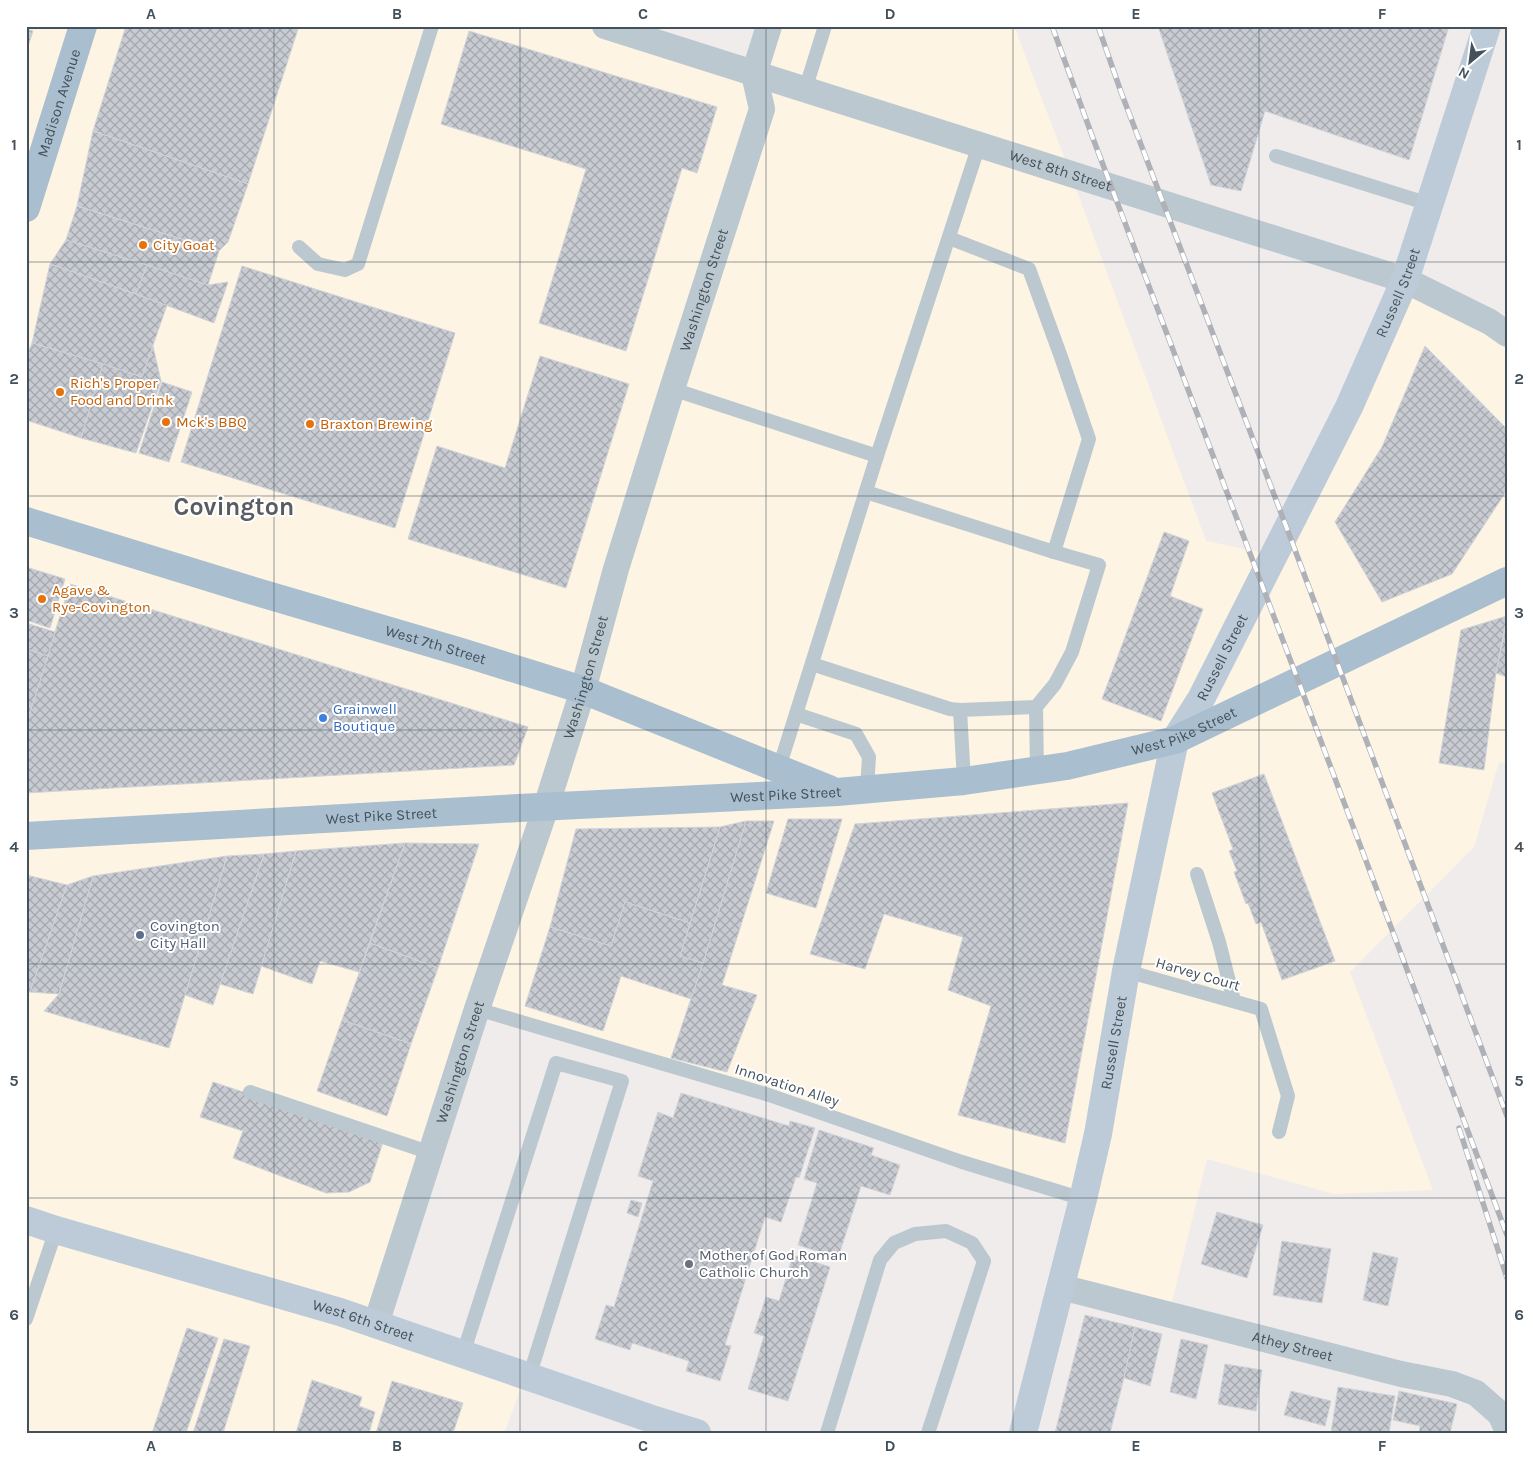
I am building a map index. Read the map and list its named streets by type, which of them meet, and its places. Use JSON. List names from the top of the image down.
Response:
{
  "streets": {
    "main road": ["Madison Avenue", "West 7th Street", "West Pike Street"],
    "street": [
      "West 8th Street",
      "Washington Street",
      "Russell Street",
      "West 6th Street",
      "Athey Street"
    ],
    "lane": ["Harvey Court", "Innovation Alley"]
  },
  "crossings": [
    ["West 8th Street", "Washington Street"],
    ["West 8th Street", "Russell Street"],
    ["Washington Street", "West 7th Street"],
    ["Washington Street", "West Pike Street"],
    ["Washington Street", "Innovation Alley"],
    ["Washington Street", "West 6th Street"],
    ["Russell Street", "West Pike Street"],
    ["Russell Street", "Harvey Court"],
    ["Russell Street", "Innovation Alley"],
    ["Russell Street", "Athey Street"],
    ["West 7th Street", "West Pike Street"]
  ],
  "districts": ["Covington"],
  "places": [
    "City Goat",
    "Rich's Proper Food and Drink",
    "Mck's BBQ",
    "Braxton Brewing",
    "Agave & Rye-Covington",
    "Grainwell Boutique",
    "Covington City Hall",
    "Mother of God Roman Catholic Church"
  ],
  "north": "bottom left",
  "grid": {
    "columns": [
      "A",
      "B",
      "C",
      "D",
      "E",
      "F"
    ],
    "rows": [
      "1",
      "2",
      "3",
      "4",
      "5",
      "6"
    ]
  }
}
